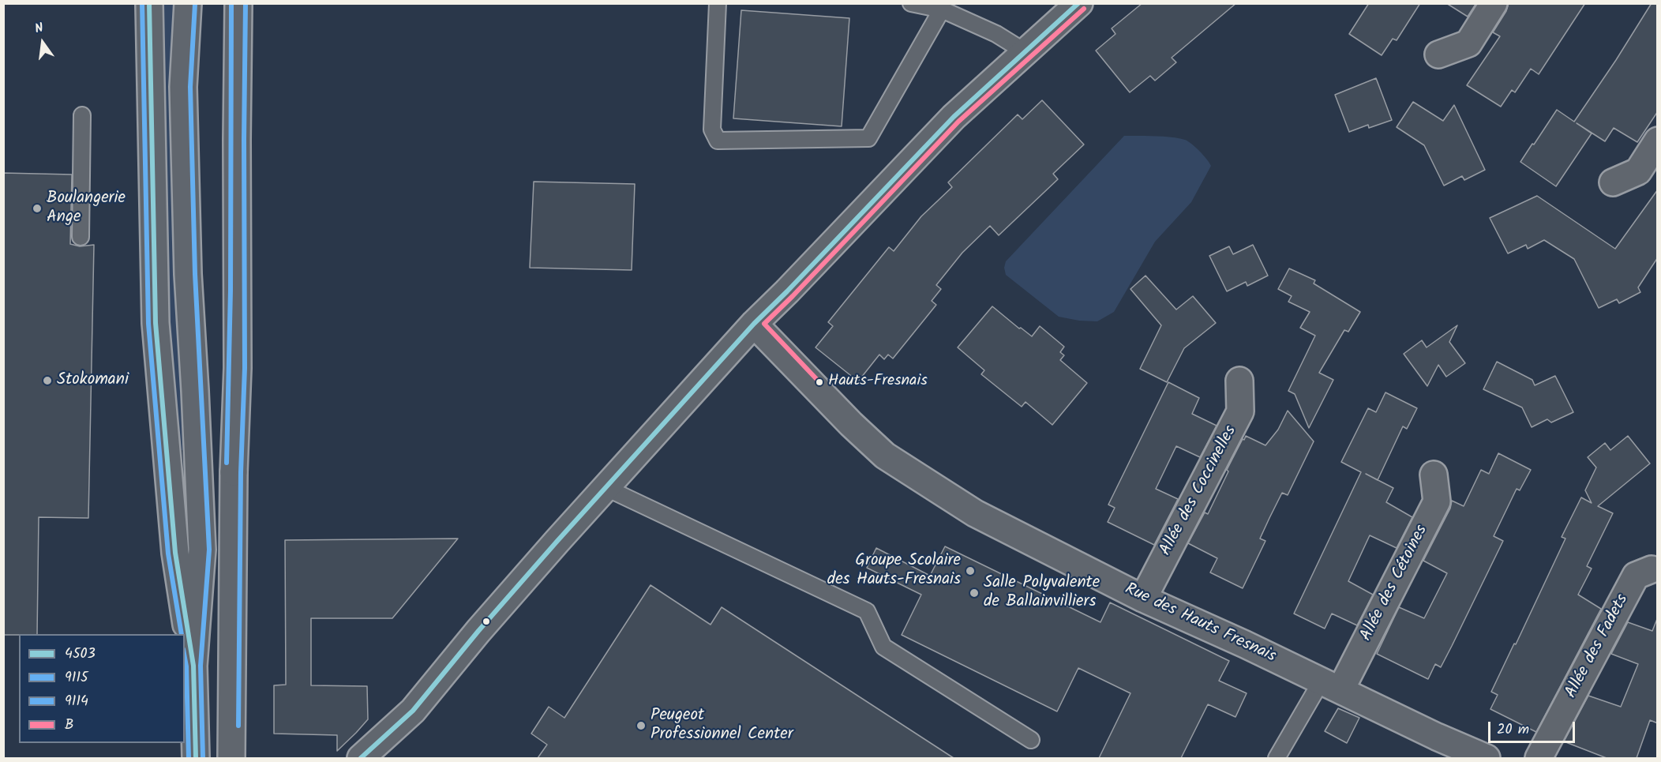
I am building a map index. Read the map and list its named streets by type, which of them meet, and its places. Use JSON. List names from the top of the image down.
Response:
{
  "streets": {
    "main road": [
      "Allée des Coccinelles",
      "Allée des Cétoines",
      "Rue des Hauts Fresnais",
      "Allée des Fadets"
    ]
  },
  "crossings": [
    ["Allée des Coccinelles", "Rue des Hauts Fresnais"],
    ["Allée des Cétoines", "Rue des Hauts Fresnais"]
  ],
  "places": [
    "Boulangerie Ange",
    "Stokomani",
    "Hauts-Fresnais",
    "Groupe Scolaire des Hauts-Fresnais",
    "Salle Polyvalente de Ballainvilliers",
    "Peugeot Professionnel Center"
  ],
  "lines": [
    "transit line 4503",
    "transit line 9115",
    "transit line 9114",
    "transit line B"
  ],
  "legend": [
    "4503",
    "9115",
    "9114",
    "B"
  ],
  "scale_bar": "20 m",
  "north": "top"
}
